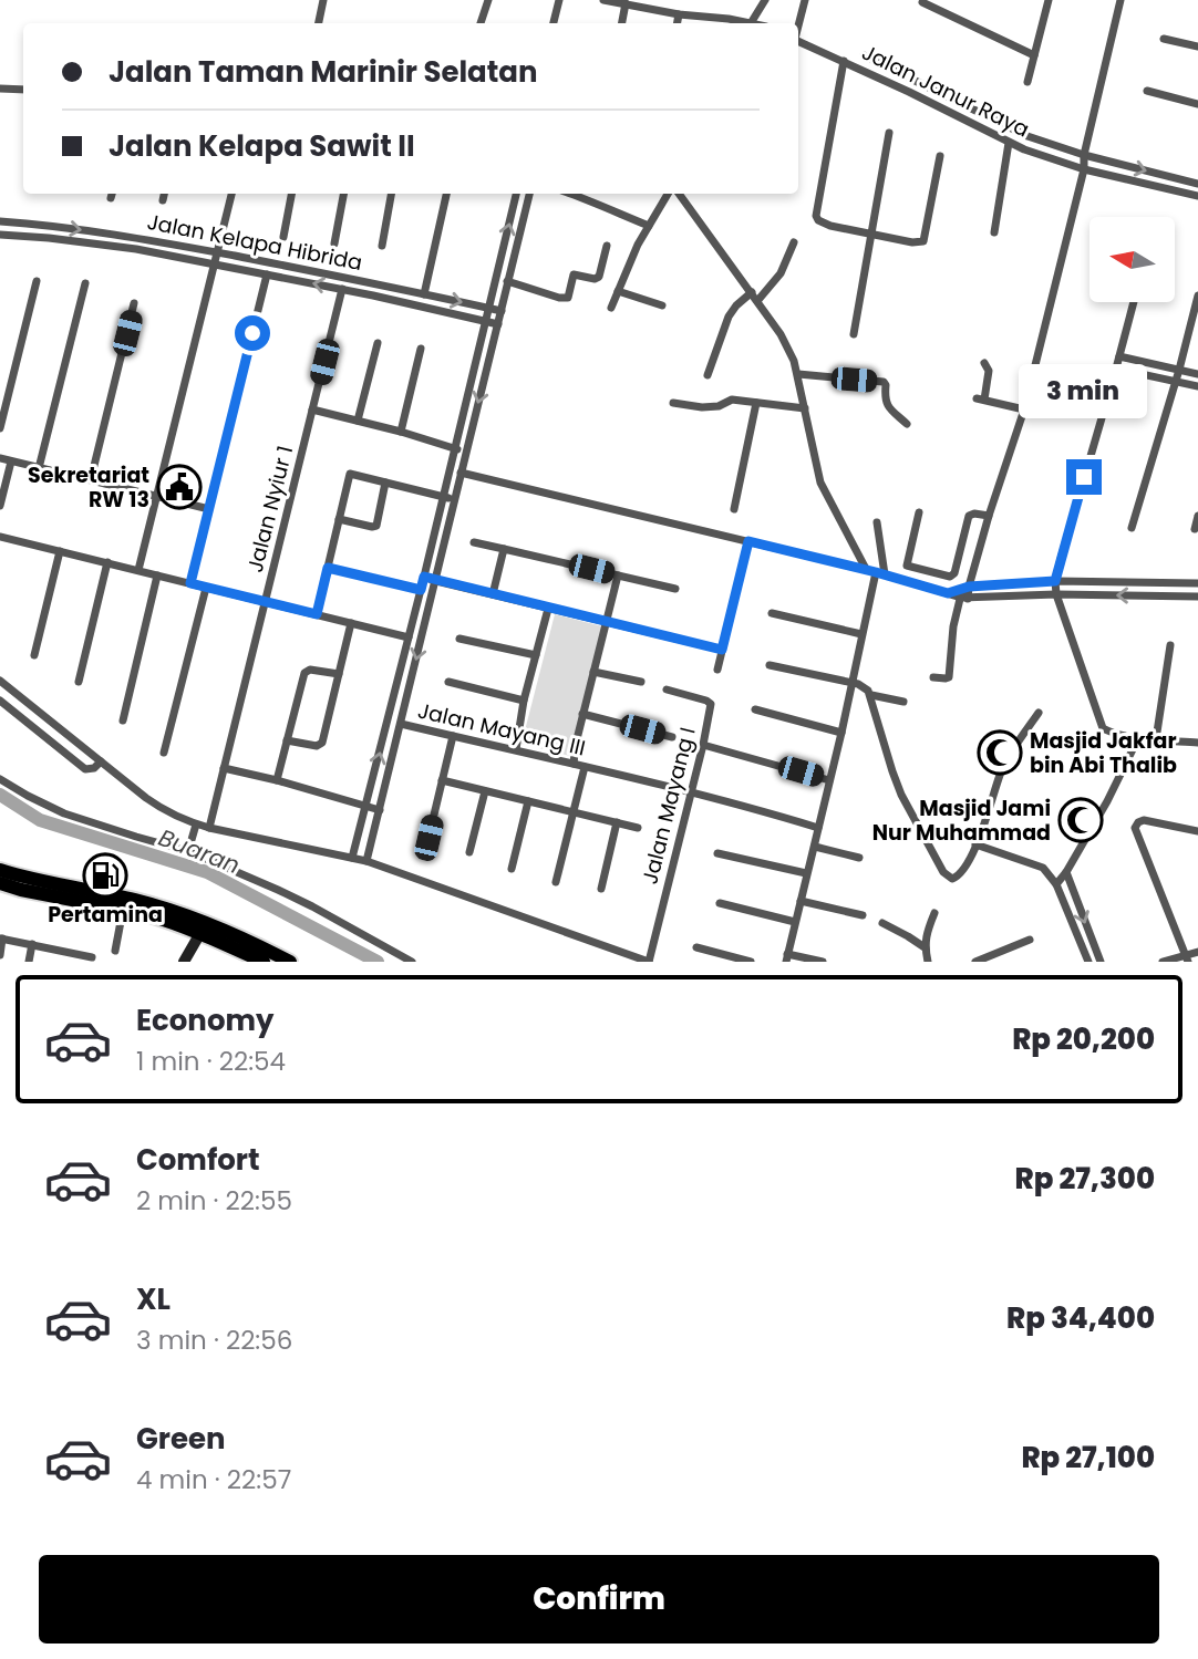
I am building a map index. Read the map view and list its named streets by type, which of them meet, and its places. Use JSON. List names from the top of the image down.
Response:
{
  "streets": {
    "street": [
      "Jalan Janur Raya",
      "Jalan Kelapa Hibrida",
      "Jalan Nyiur 1",
      "Jalan Mayang III",
      "Jalan Mayang I"
    ]
  },
  "crossings": [
    ["Jalan Kelapa Hibrida", "Jalan Nyiur 1"],
    ["Jalan Mayang III", "Jalan Mayang I"]
  ],
  "water": ["Buaran"],
  "places": {
    "public building": ["Sekretariat RW 13"],
    "mosque": ["Masjid Jakfar bin Abi Thalib", "Masjid Jami Nur Muhammad"],
    "fuel station": ["Pertamina"]
  },
  "north": "left",
  "page": {
    "banner": ["Jalan Taman Marinir Selatan", "Jalan Kelapa Sawit II"],
    "bubble": "3 min",
    "list": [
      {
        "name": "Economy",
        "note": "1 min · 22:54",
        "value": "Rp 20,200"
      },
      {
        "name": "Comfort",
        "note": "2 min · 22:55",
        "value": "Rp 27,300"
      },
      {
        "name": "XL",
        "note": "3 min · 22:56",
        "value": "Rp 34,400"
      },
      {
        "name": "Green",
        "note": "4 min · 22:57",
        "value": "Rp 27,100"
      }
    ],
    "buttons": "Confirm"
  }
}
